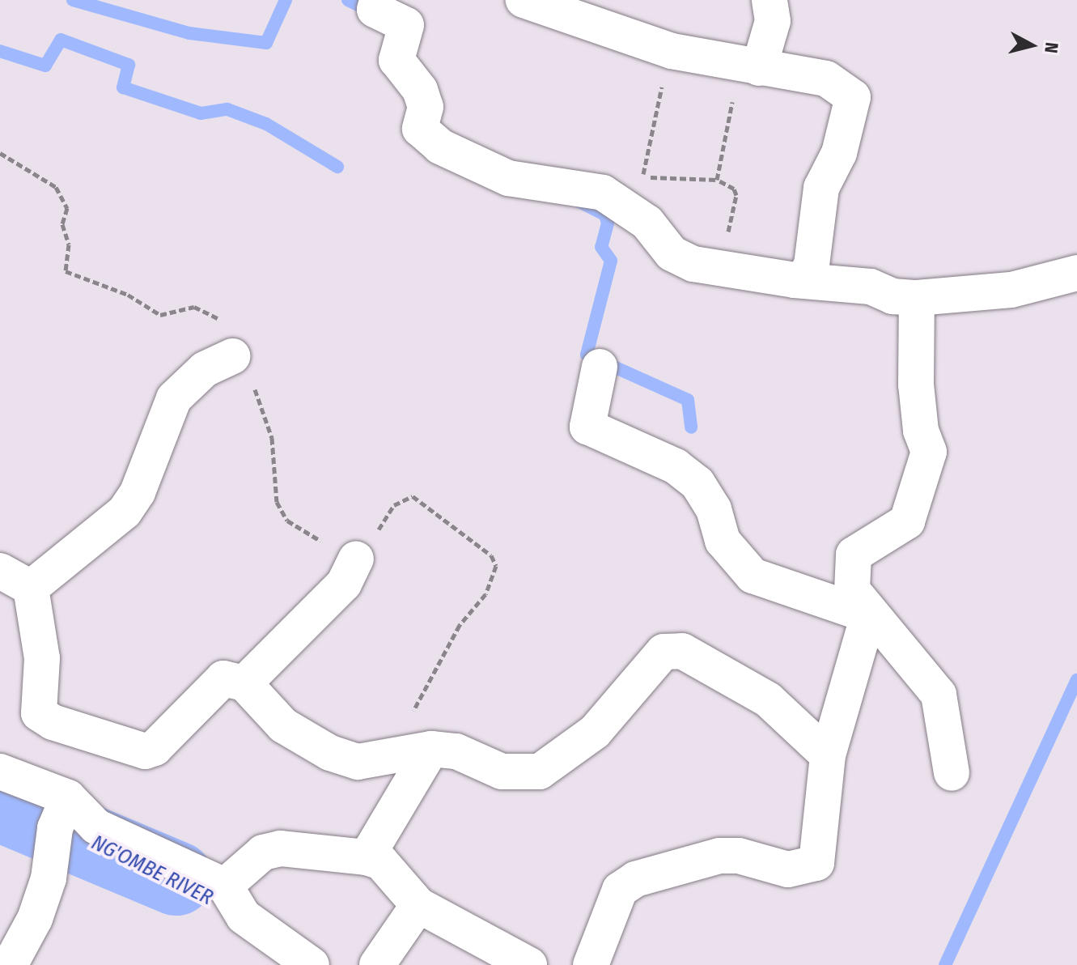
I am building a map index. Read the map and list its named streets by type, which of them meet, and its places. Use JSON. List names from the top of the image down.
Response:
{
  "water": ["NG'OMBE RIVER"],
  "north": "right"
}
